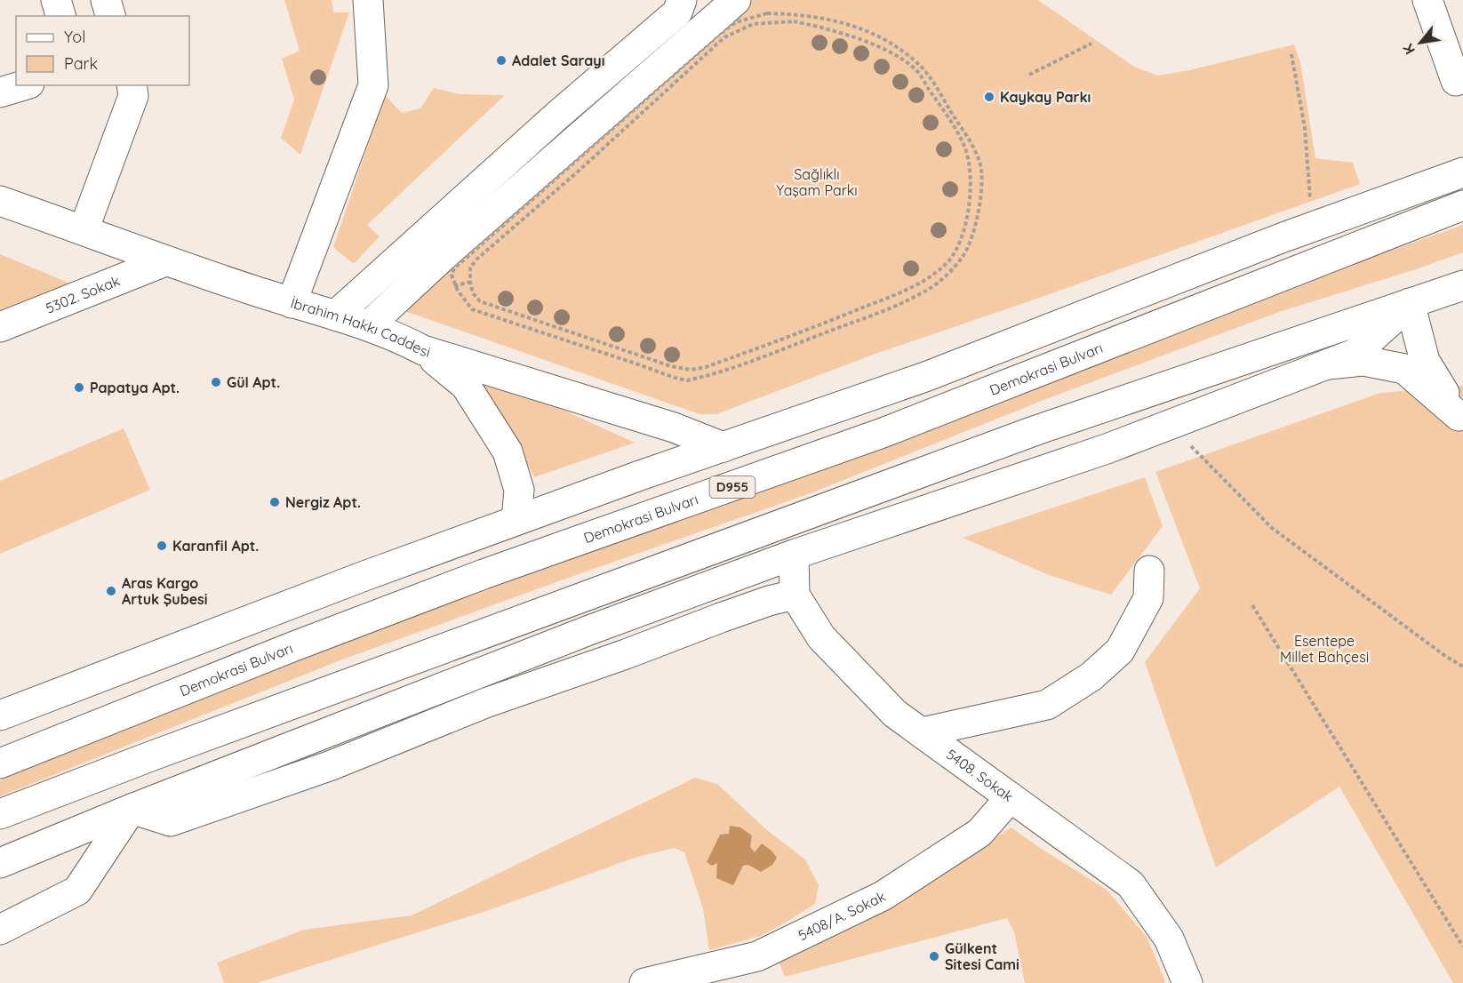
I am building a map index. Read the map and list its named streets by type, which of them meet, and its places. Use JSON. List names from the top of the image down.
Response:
{
  "streets": {
    "main road": [
      "5302. Sokak",
      "İbrahim Hakkı Caddesi",
      "Demokrasi Bulvarı",
      "D955",
      "5408. Sokak",
      "5408/A. Sokak"
    ]
  },
  "crossings": [
    ["5302. Sokak", "İbrahim Hakkı Caddesi"],
    ["5408. Sokak", "5408/A. Sokak"]
  ],
  "parks": ["Sağlıklı Yaşam Parkı", "Esentepe Millet Bahçesi"],
  "places": [
    "Adalet Sarayı",
    "Kaykay Parkı",
    "Gül Apt.",
    "Papatya Apt.",
    "Nergiz Apt.",
    "Karanfil Apt.",
    "Aras Kargo Artuk Şubesi",
    "Gülkent Sitesi Cami"
  ],
  "legend": ["Yol", "Park"],
  "north": "bottom left"
}
